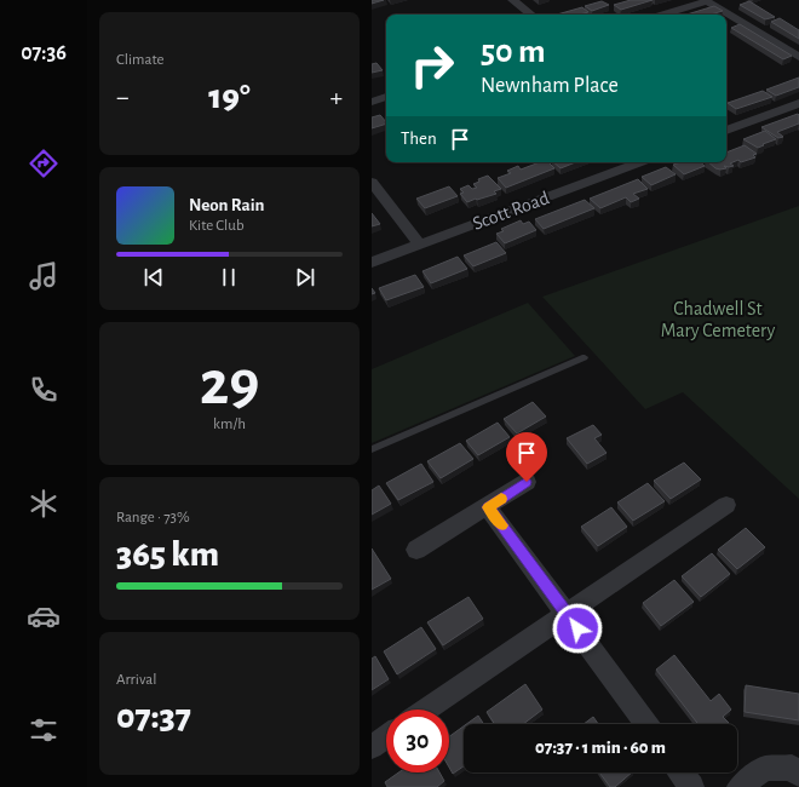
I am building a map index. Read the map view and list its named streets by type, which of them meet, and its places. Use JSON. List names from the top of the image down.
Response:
{
  "streets": {
    "street": ["Scott Road"]
  },
  "parks": ["Chadwell St Mary Cemetery"],
  "page": {
    "tabs": "07:36",
    "tile": [
      "Climate",
      ["29", "km/h"],
      ["Range · 73%", "365 km"],
      ["Arrival", "07:37"]
    ],
    "turn": ["50 m", "Newnham Place"],
    "heat": ["−", "19°", "+"],
    "then": "Then",
    "song": ["Neon Rain", "Kite Club"],
    "limit": "30",
    "trip": "07:37 · 1 min · 60 m"
  }
}
